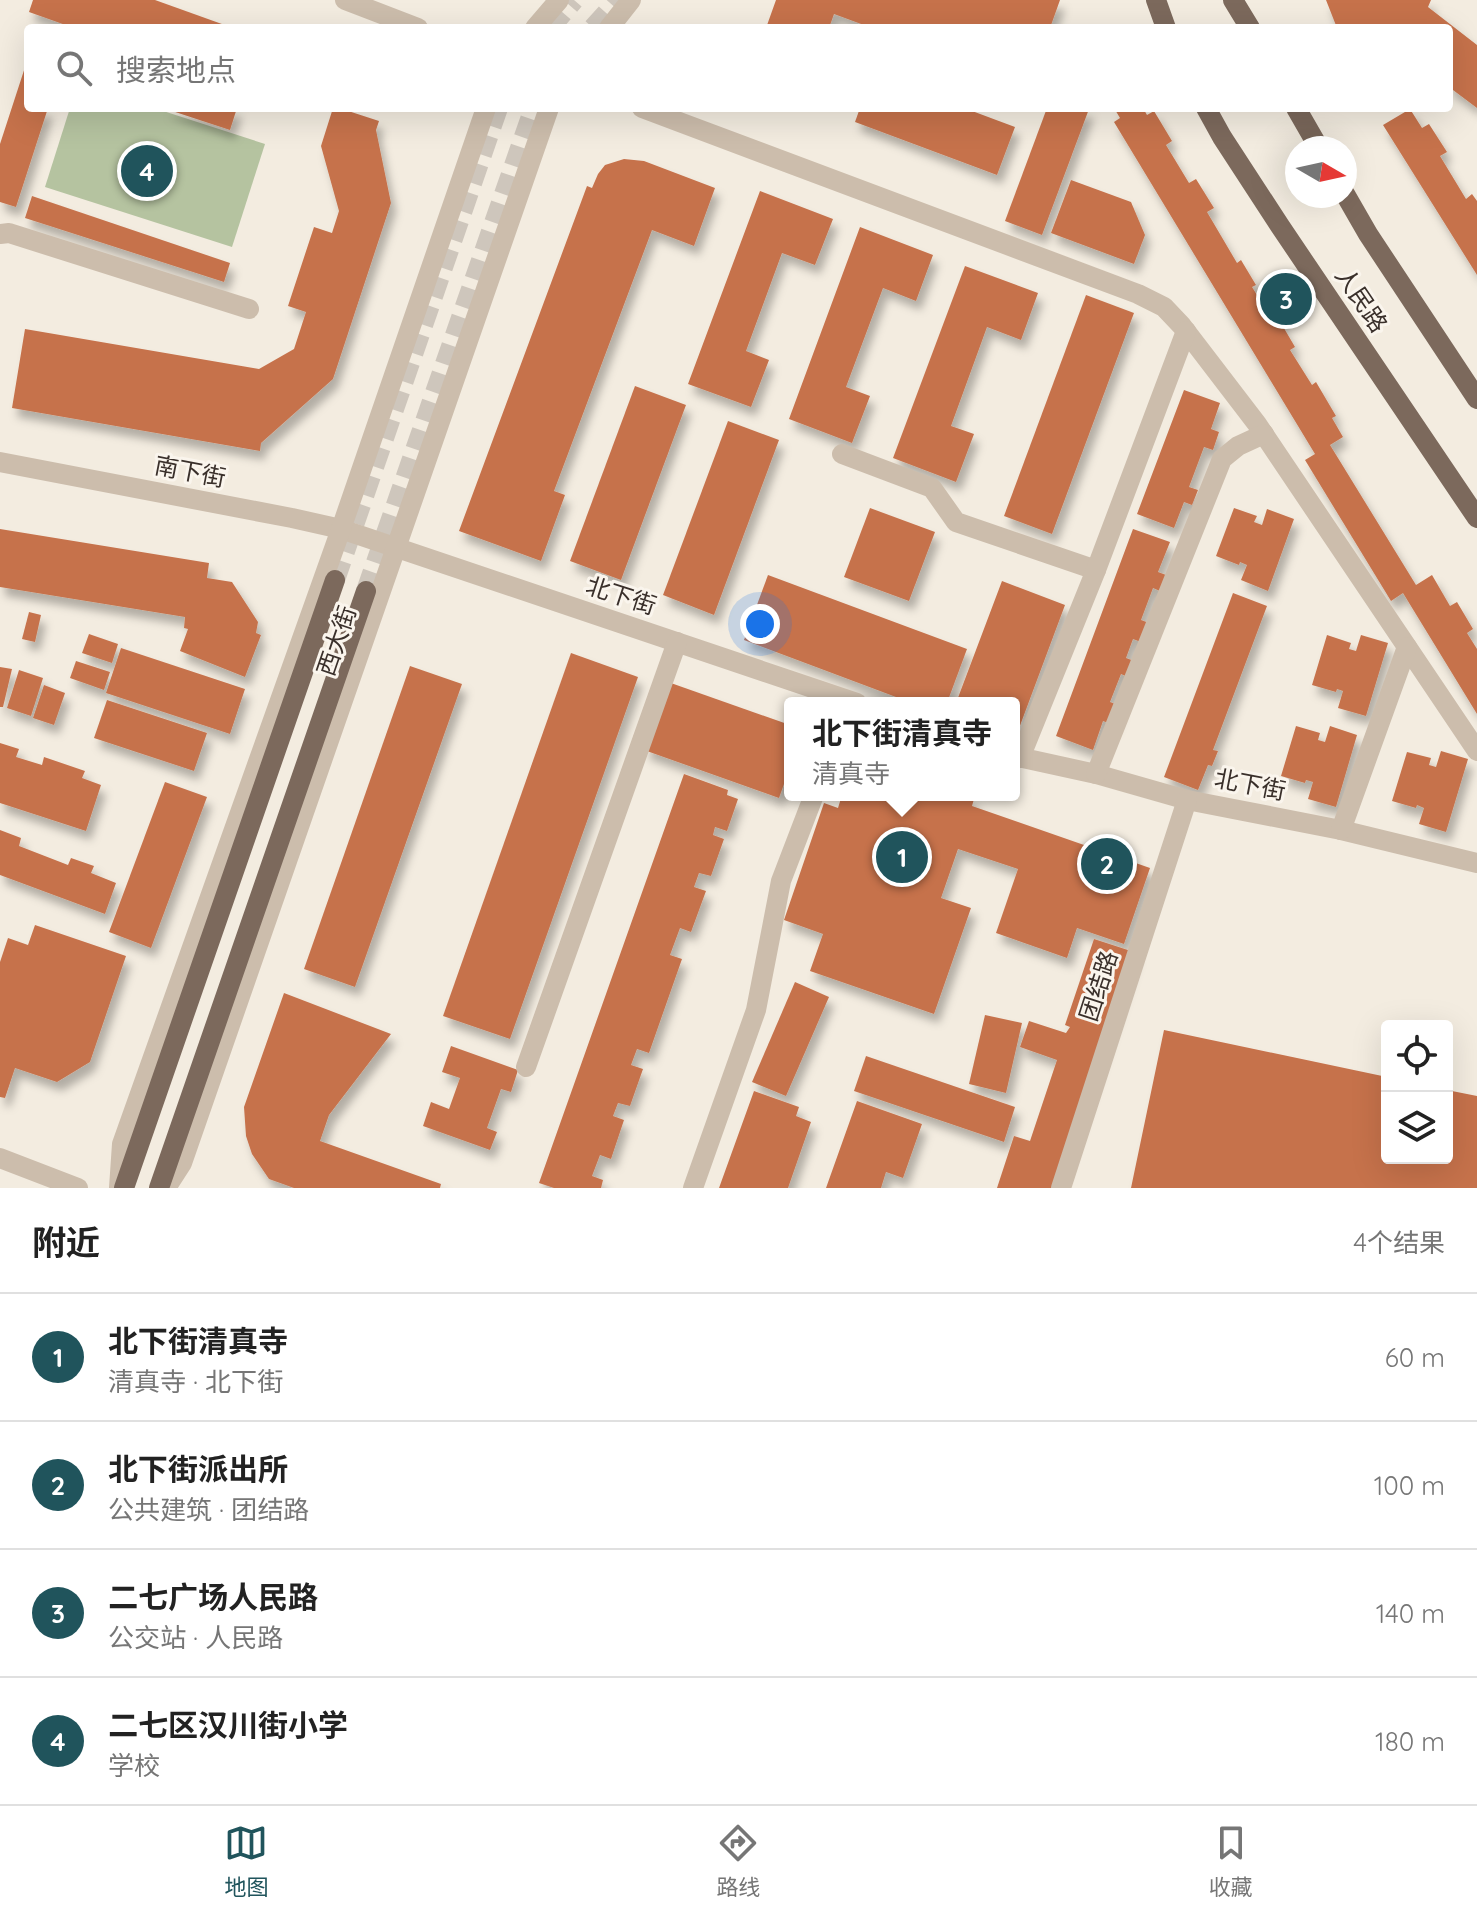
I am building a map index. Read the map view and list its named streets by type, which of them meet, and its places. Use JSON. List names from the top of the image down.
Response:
{
  "streets": {
    "main road": ["人民路", "西大街"],
    "street": ["南下街", "北下街", "团结路"]
  },
  "crossings": [
    ["南下街", "北下街"],
    ["南下街", "西大街"],
    ["北下街", "西大街"],
    ["北下街", "团结路"]
  ],
  "north": "right",
  "page": {
    "search": "搜索地点",
    "pins": [
      "4",
      "3",
      "1",
      "2"
    ],
    "popup": ["北下街清真寺", "清真寺"],
    "heading": ["附近", "4个结果"],
    "list": [
      {
        "mark": "1",
        "name": "北下街清真寺",
        "note": "清真寺 · 北下街",
        "value": "60 m"
      },
      {
        "mark": "2",
        "name": "北下街派出所",
        "note": "公共建筑 · 团结路",
        "value": "100 m"
      },
      {
        "mark": "3",
        "name": "二七广场人民路",
        "note": "公交站 · 人民路",
        "value": "140 m"
      },
      {
        "mark": "4",
        "name": "二七区汉川街小学",
        "note": "学校",
        "value": "180 m"
      }
    ],
    "nav": ["地图", "路线", "收藏"]
  }
}
